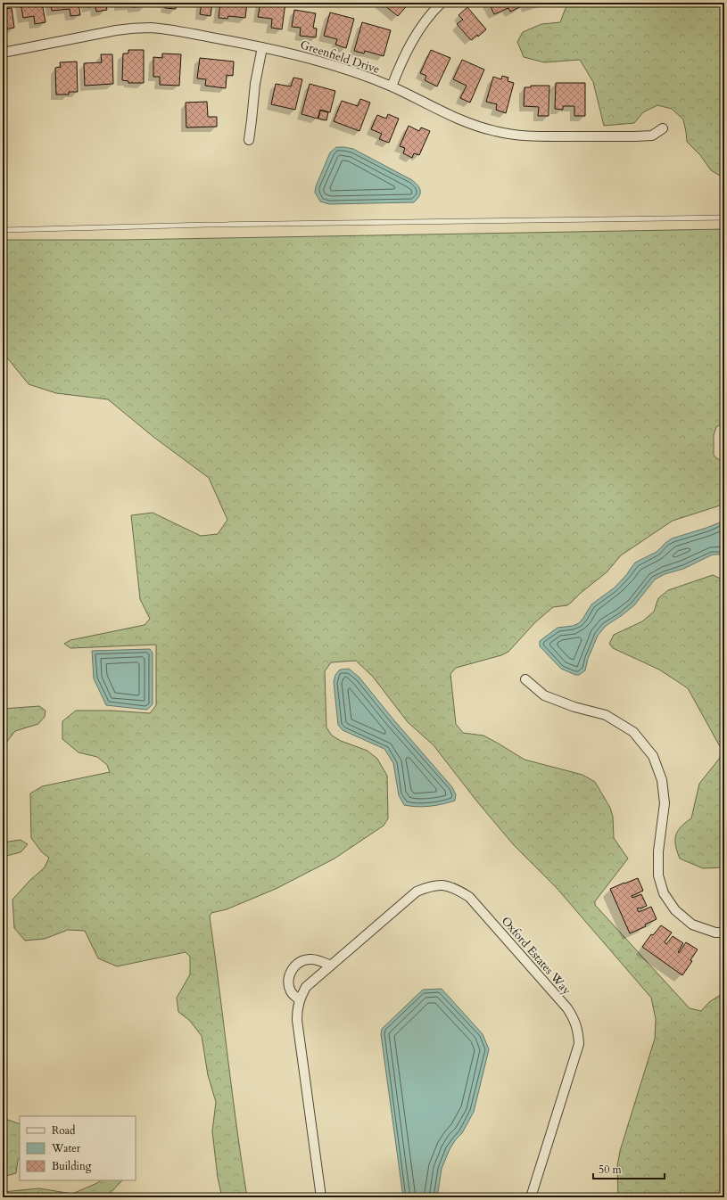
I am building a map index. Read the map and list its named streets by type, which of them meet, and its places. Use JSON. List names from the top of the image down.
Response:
{
  "streets": {
    "street": ["Greenfield Drive", "Oxford Estates Way"]
  },
  "legend": ["Road", "Water", "Building"],
  "scale_bar": "50 m"
}
